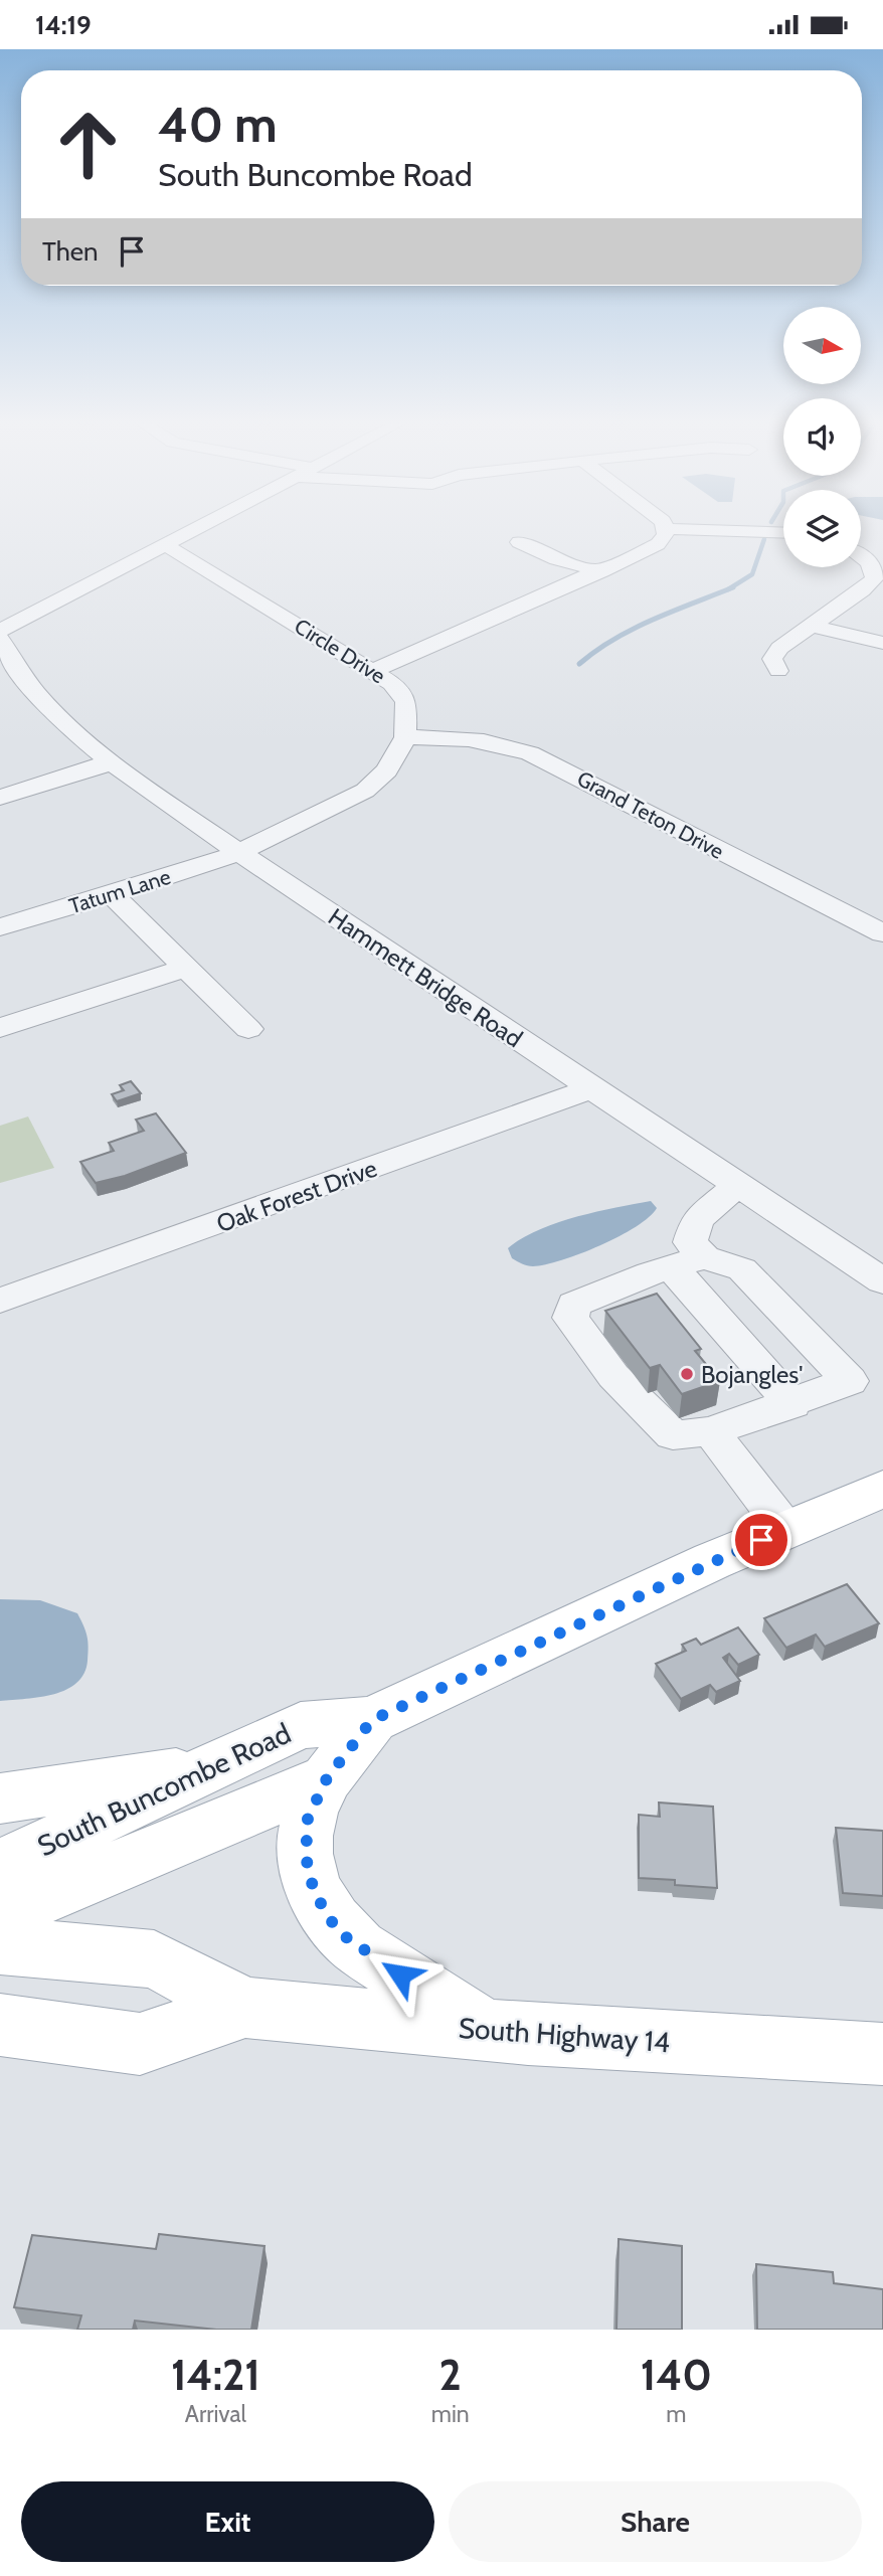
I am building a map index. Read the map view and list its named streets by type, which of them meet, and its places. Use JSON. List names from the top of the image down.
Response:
{
  "streets": {
    "main road": ["South Buncombe Road", "South Highway 14"],
    "street": [
      "Circle Drive",
      "Grand Teton Drive",
      "Tatum Lane",
      "Hammett Bridge Road",
      "Oak Forest Drive"
    ]
  },
  "crossings": [
    ["Circle Drive", "Grand Teton Drive"],
    ["Circle Drive", "Tatum Lane"],
    ["Circle Drive", "Hammett Bridge Road"],
    ["Tatum Lane", "Hammett Bridge Road"],
    ["Hammett Bridge Road", "Oak Forest Drive"]
  ],
  "places": ["Bojangles'"],
  "north": "right",
  "page": {
    "status": "14:19",
    "turn": ["40 m", "South Buncombe Road"],
    "then": "Then",
    "eta": [
      "14:21",
      "Arrival",
      "2",
      "min",
      "140",
      "m"
    ],
    "buttons": ["Exit", "Share"]
  }
}
